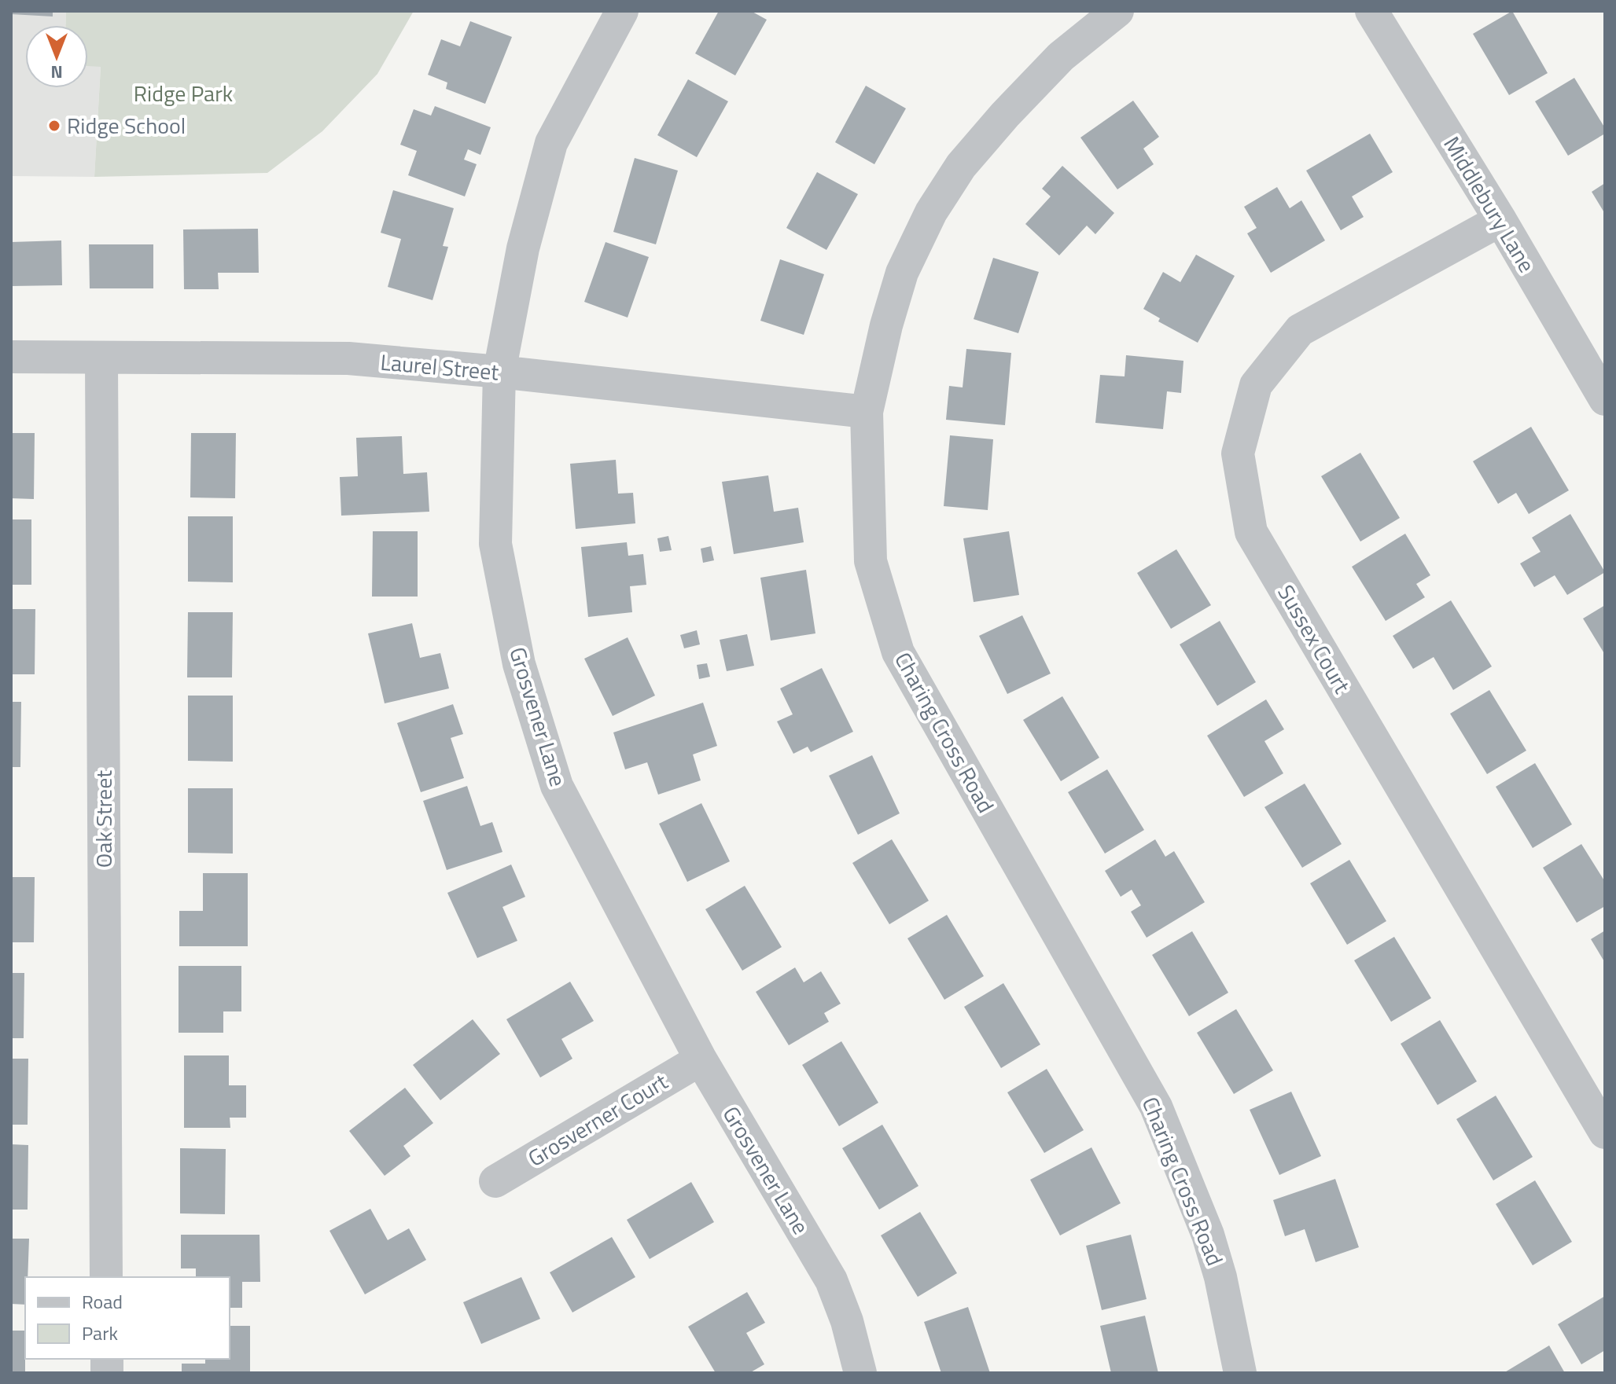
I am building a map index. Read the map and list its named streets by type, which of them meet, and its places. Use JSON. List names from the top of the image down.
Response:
{
  "streets": {
    "street": [
      "Middlebury Lane",
      "Laurel Street",
      "Sussex Court",
      "Grosvener Lane",
      "Charing Cross Road",
      "Oak Street",
      "Grosverner Court"
    ]
  },
  "crossings": [
    ["Middlebury Lane", "Sussex Court"],
    ["Laurel Street", "Grosvener Lane"],
    ["Laurel Street", "Charing Cross Road"],
    ["Laurel Street", "Oak Street"],
    ["Grosvener Lane", "Grosverner Court"]
  ],
  "parks": ["Ridge Park"],
  "places": ["Ridge School"],
  "legend": ["Road", "Park"],
  "north": "bottom"
}
